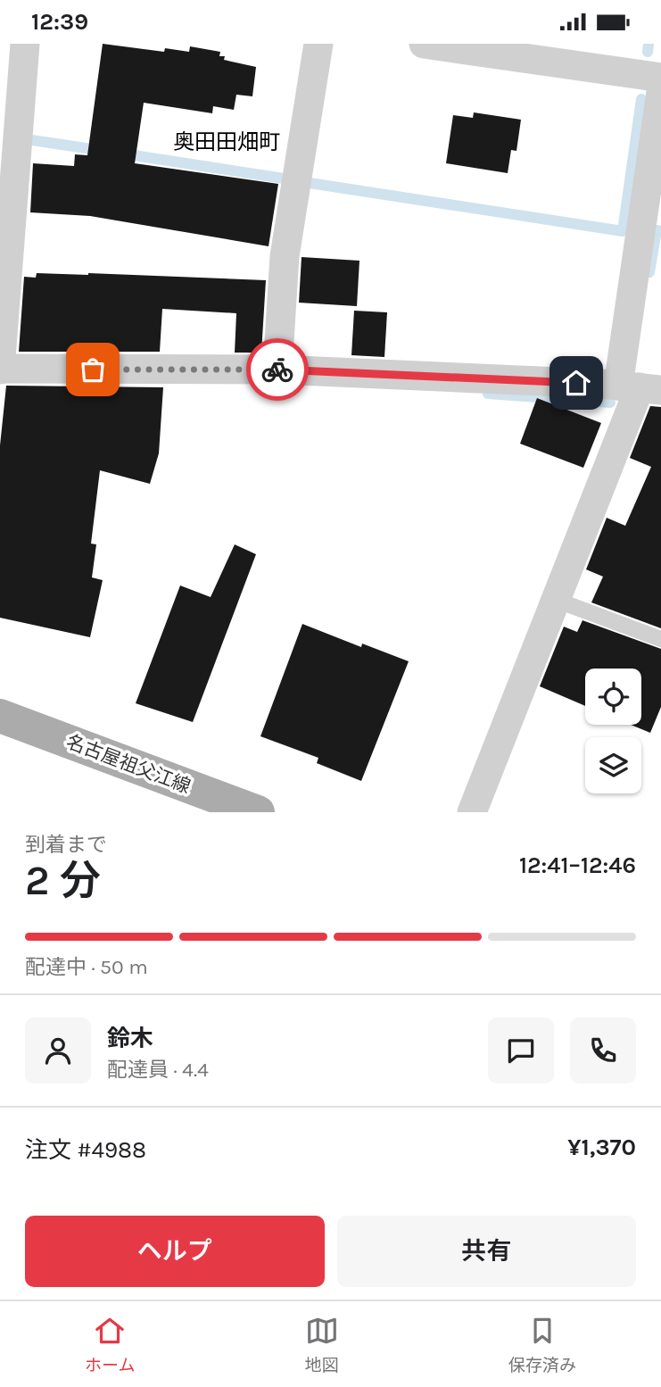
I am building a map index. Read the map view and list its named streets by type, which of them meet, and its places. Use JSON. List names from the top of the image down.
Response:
{
  "streets": {
    "main road": ["名古屋祖父江線"]
  },
  "districts": ["奥田田畑町"],
  "page": {
    "status": "12:39",
    "heading": ["2 分", "到着まで", "12:41–12:46"],
    "panel": [
      "鈴木",
      "配達員 · 4.4",
      "注文 #4988",
      "¥1,370"
    ],
    "bar": "配達中 · 50 m",
    "buttons": ["ヘルプ", "共有"],
    "tabs": ["ホーム", "地図", "保存済み"]
  }
}
